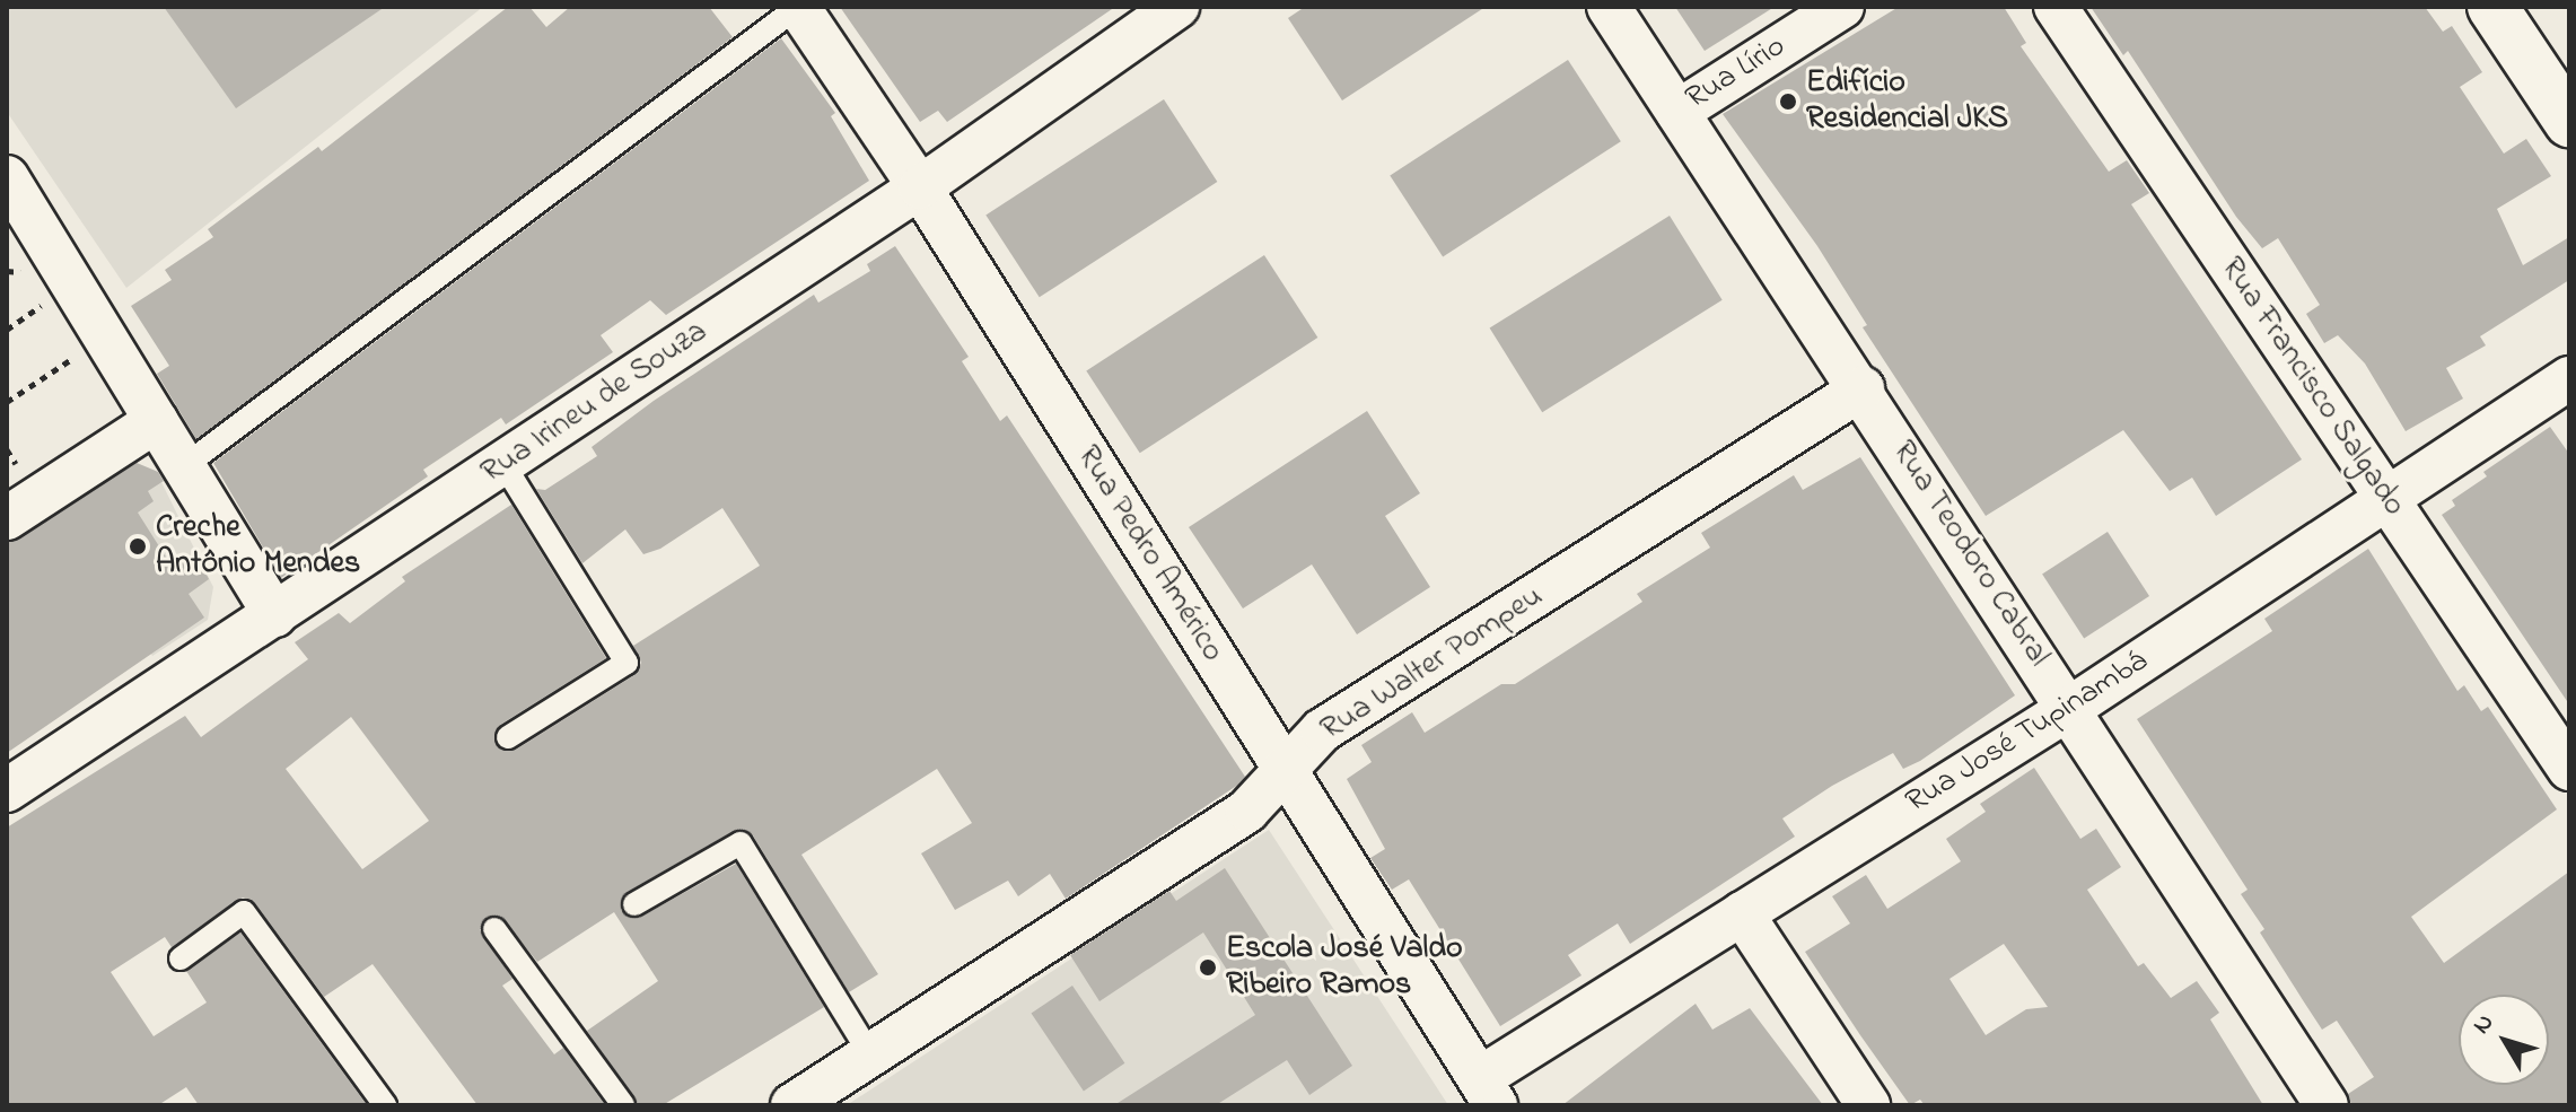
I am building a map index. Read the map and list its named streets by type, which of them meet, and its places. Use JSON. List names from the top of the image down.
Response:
{
  "streets": {
    "street": [
      "Rua Lírio",
      "Rua Francisco Salgado",
      "Rua Irineu de Souza",
      "Rua Pedro Américo",
      "Rua Teodoro Cabral",
      "Rua Walter Pompeu",
      "Rua José Tupinambá"
    ]
  },
  "crossings": [
    ["Rua Lírio", "Rua Teodoro Cabral"],
    ["Rua Francisco Salgado", "Rua José Tupinambá"],
    ["Rua Irineu de Souza", "Rua Pedro Américo"],
    ["Rua Pedro Américo", "Rua Walter Pompeu"],
    ["Rua Pedro Américo", "Rua José Tupinambá"],
    ["Rua Teodoro Cabral", "Rua Walter Pompeu"],
    ["Rua Teodoro Cabral", "Rua José Tupinambá"]
  ],
  "places": ["Edifício Residencial JKS", "Creche Antônio Mendes", "Escola José Valdo Ribeiro Ramos"],
  "north": "top left"
}
